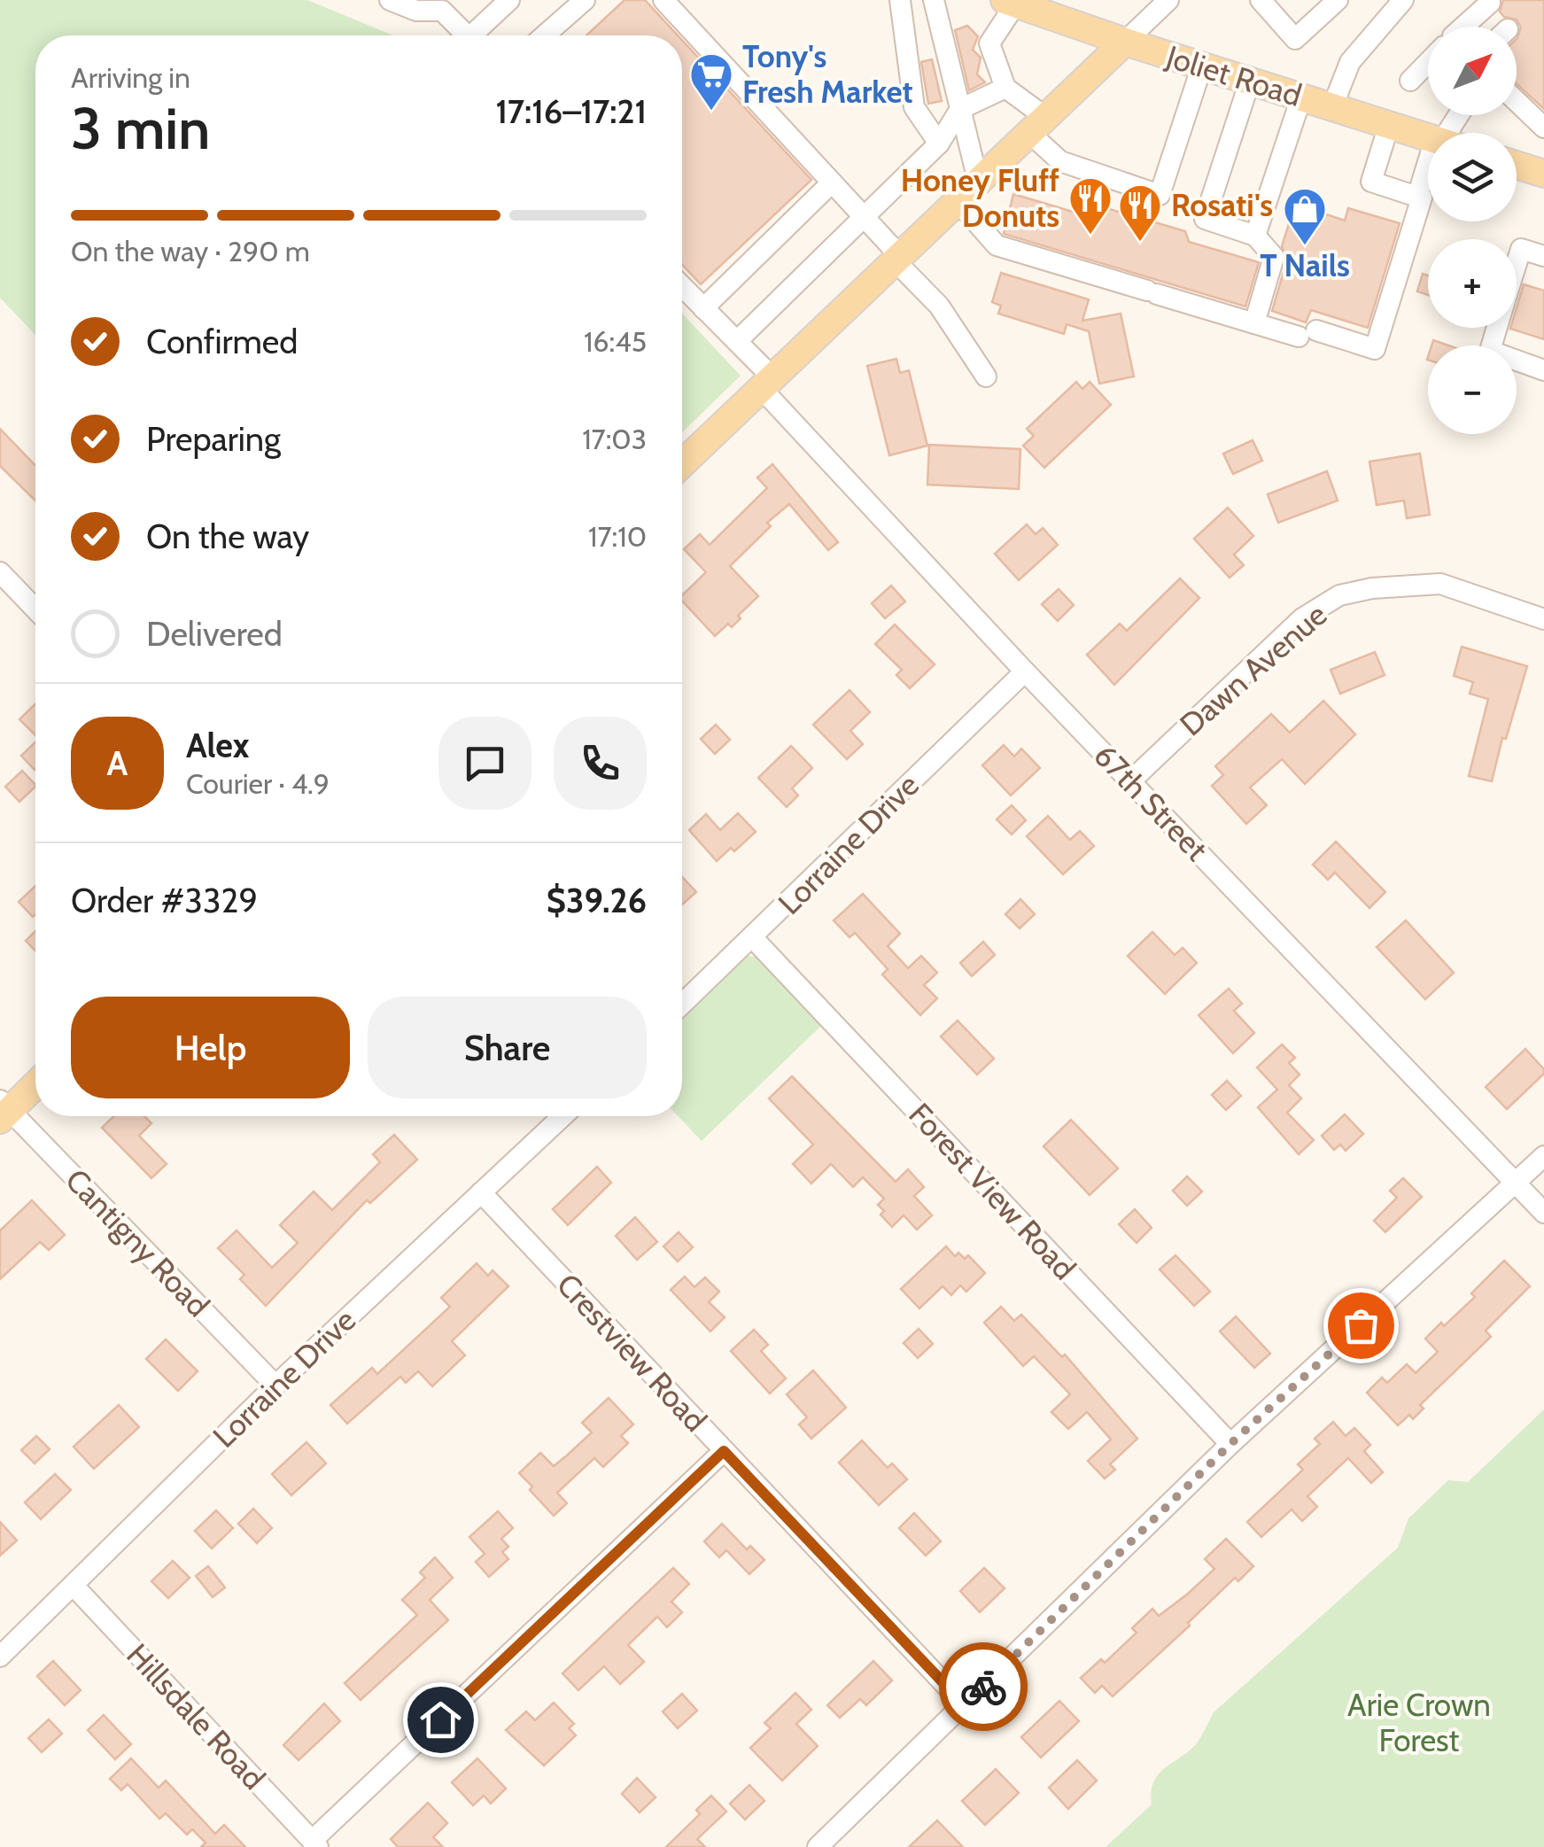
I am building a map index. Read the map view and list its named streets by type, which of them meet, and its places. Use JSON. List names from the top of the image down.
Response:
{
  "streets": {
    "main road": ["Joliet Road"],
    "street": [
      "Dawn Avenue",
      "67th Street",
      "Lorraine Drive",
      "Forest View Road",
      "Cantigny Road",
      "Crestview Road",
      "Hillsdale Road"
    ]
  },
  "crossings": [
    ["Dawn Avenue", "67th Street"],
    ["67th Street", "Lorraine Drive"],
    ["Lorraine Drive", "Forest View Road"],
    ["Lorraine Drive", "Cantigny Road"],
    ["Lorraine Drive", "Crestview Road"],
    ["Lorraine Drive", "Hillsdale Road"]
  ],
  "parks": ["Arie Crown Forest"],
  "places": {
    "supermarket": ["Tony's Fresh Market"],
    "restaurant": ["Honey Fluff Donuts", "Rosati's"],
    "shop": ["T Nails"]
  },
  "north": "top right",
  "page": {
    "map_buttons": ["+", "−"],
    "heading": ["3 min", "Arriving in", "17:16–17:21"],
    "panel": [
      "Alex",
      "Courier · 4.9",
      "Order #3329",
      "$39.26"
    ],
    "bar": "On the way · 290 m",
    "list": [
      ["Confirmed", "16:45"],
      ["Preparing", "17:03"],
      ["On the way", "17:10"],
      "Delivered"
    ],
    "round": "A",
    "buttons": ["Help", "Share"]
  }
}
